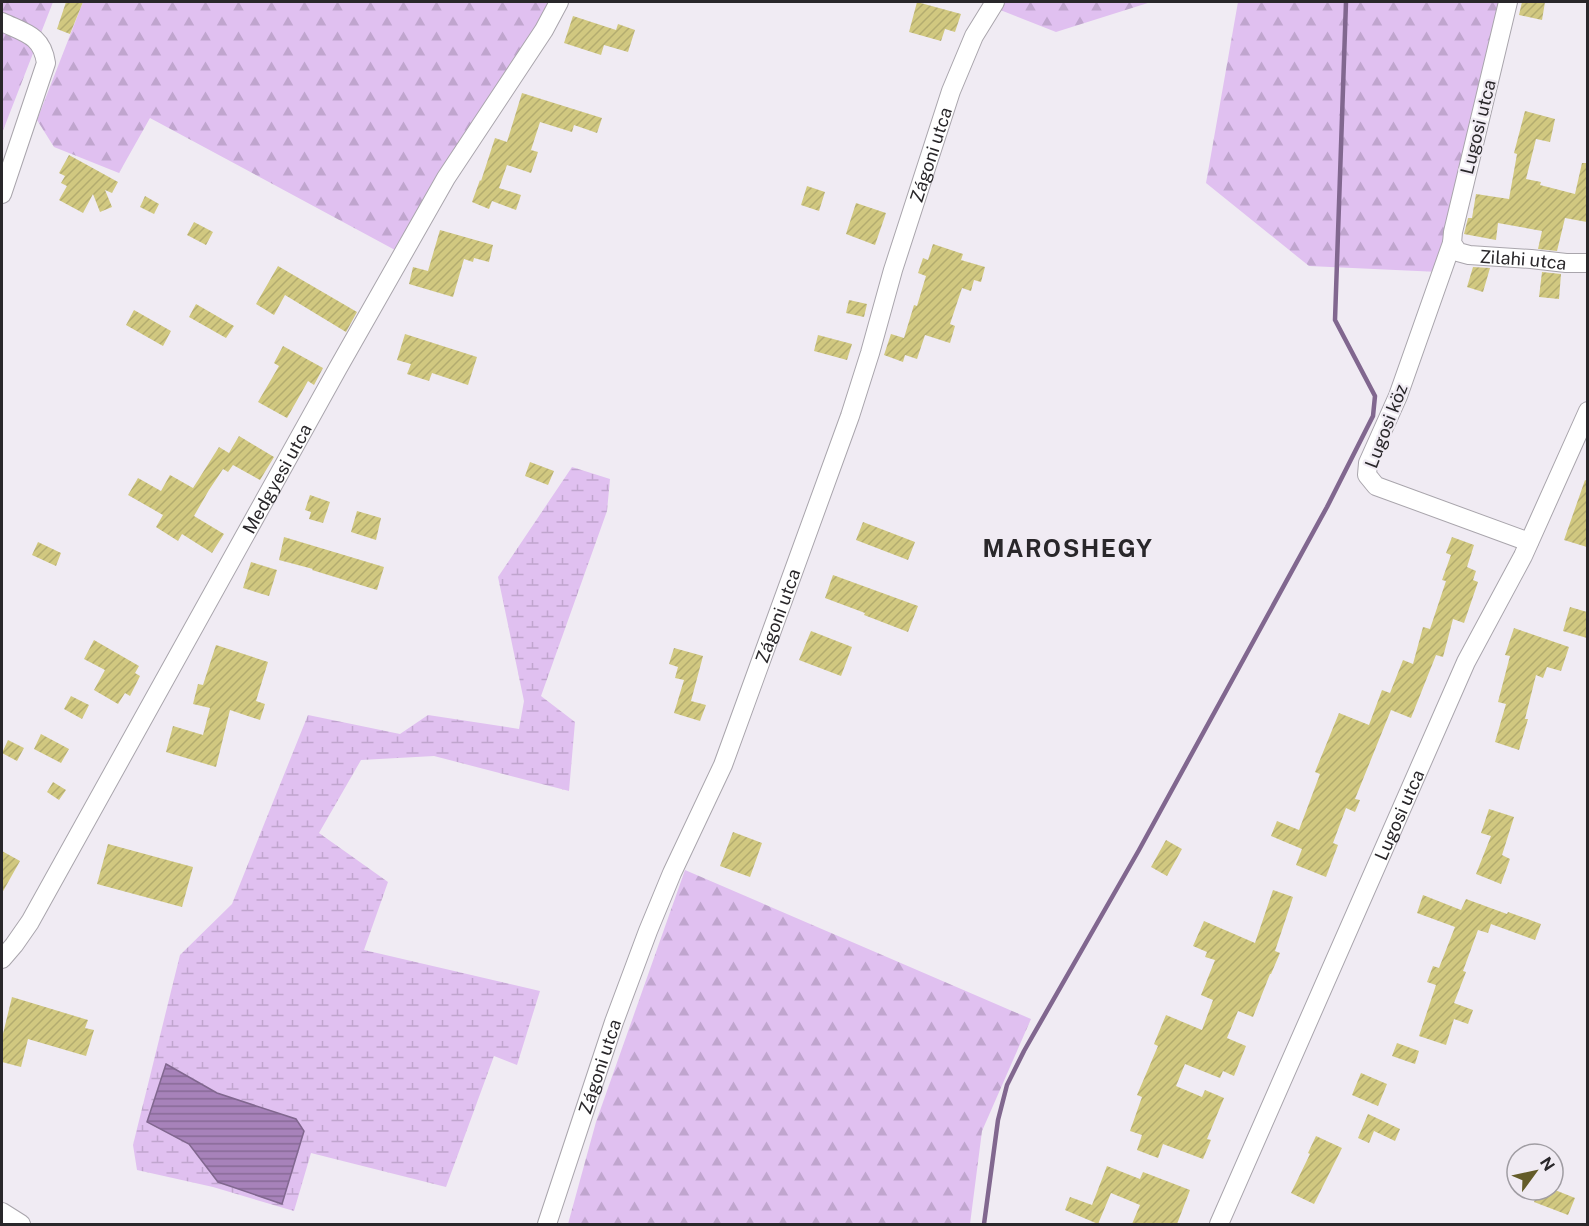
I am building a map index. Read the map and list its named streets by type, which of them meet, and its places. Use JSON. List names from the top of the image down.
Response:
{
  "streets": {
    "street": [
      "Lugosi utca",
      "Zágoni utca",
      "Zilahi utca",
      "Lugosi köz",
      "Medgyesi utca"
    ]
  },
  "crossings": [
    ["Lugosi utca", "Zilahi utca"],
    ["Lugosi utca", "Lugosi köz"],
    ["Zilahi utca", "Lugosi köz"]
  ],
  "districts": ["MAROSHEGY"],
  "north": "top right"
}
